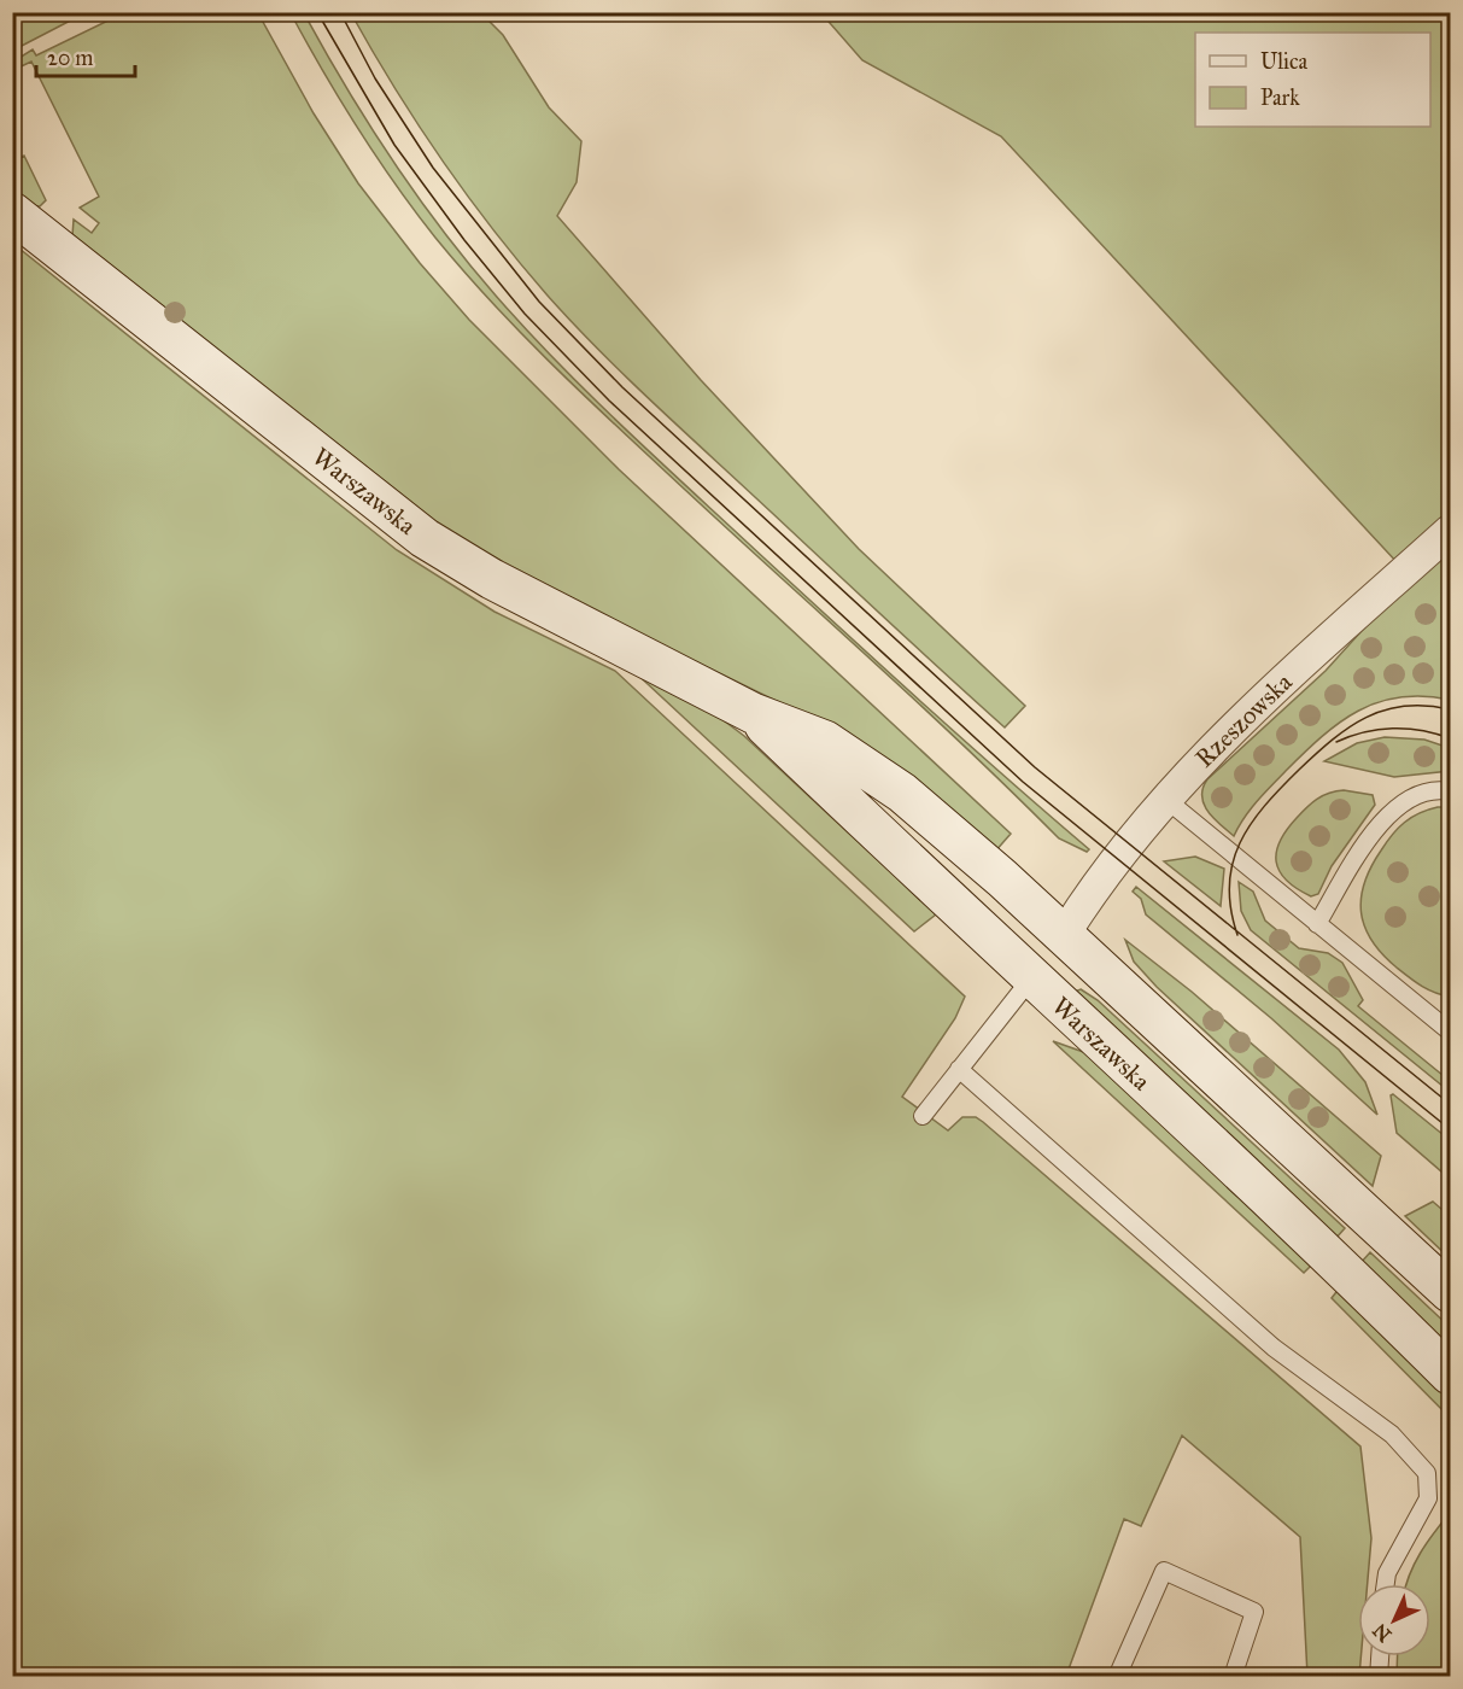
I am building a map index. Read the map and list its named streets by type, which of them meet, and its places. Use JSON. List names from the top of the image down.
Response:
{
  "streets": {
    "street": ["Warszawska", "Rzeszowska"]
  },
  "crossings": [
    ["Warszawska", "Rzeszowska"]
  ],
  "legend": ["Ulica", "Park"],
  "scale_bar": "20 m",
  "north": "bottom left"
}
